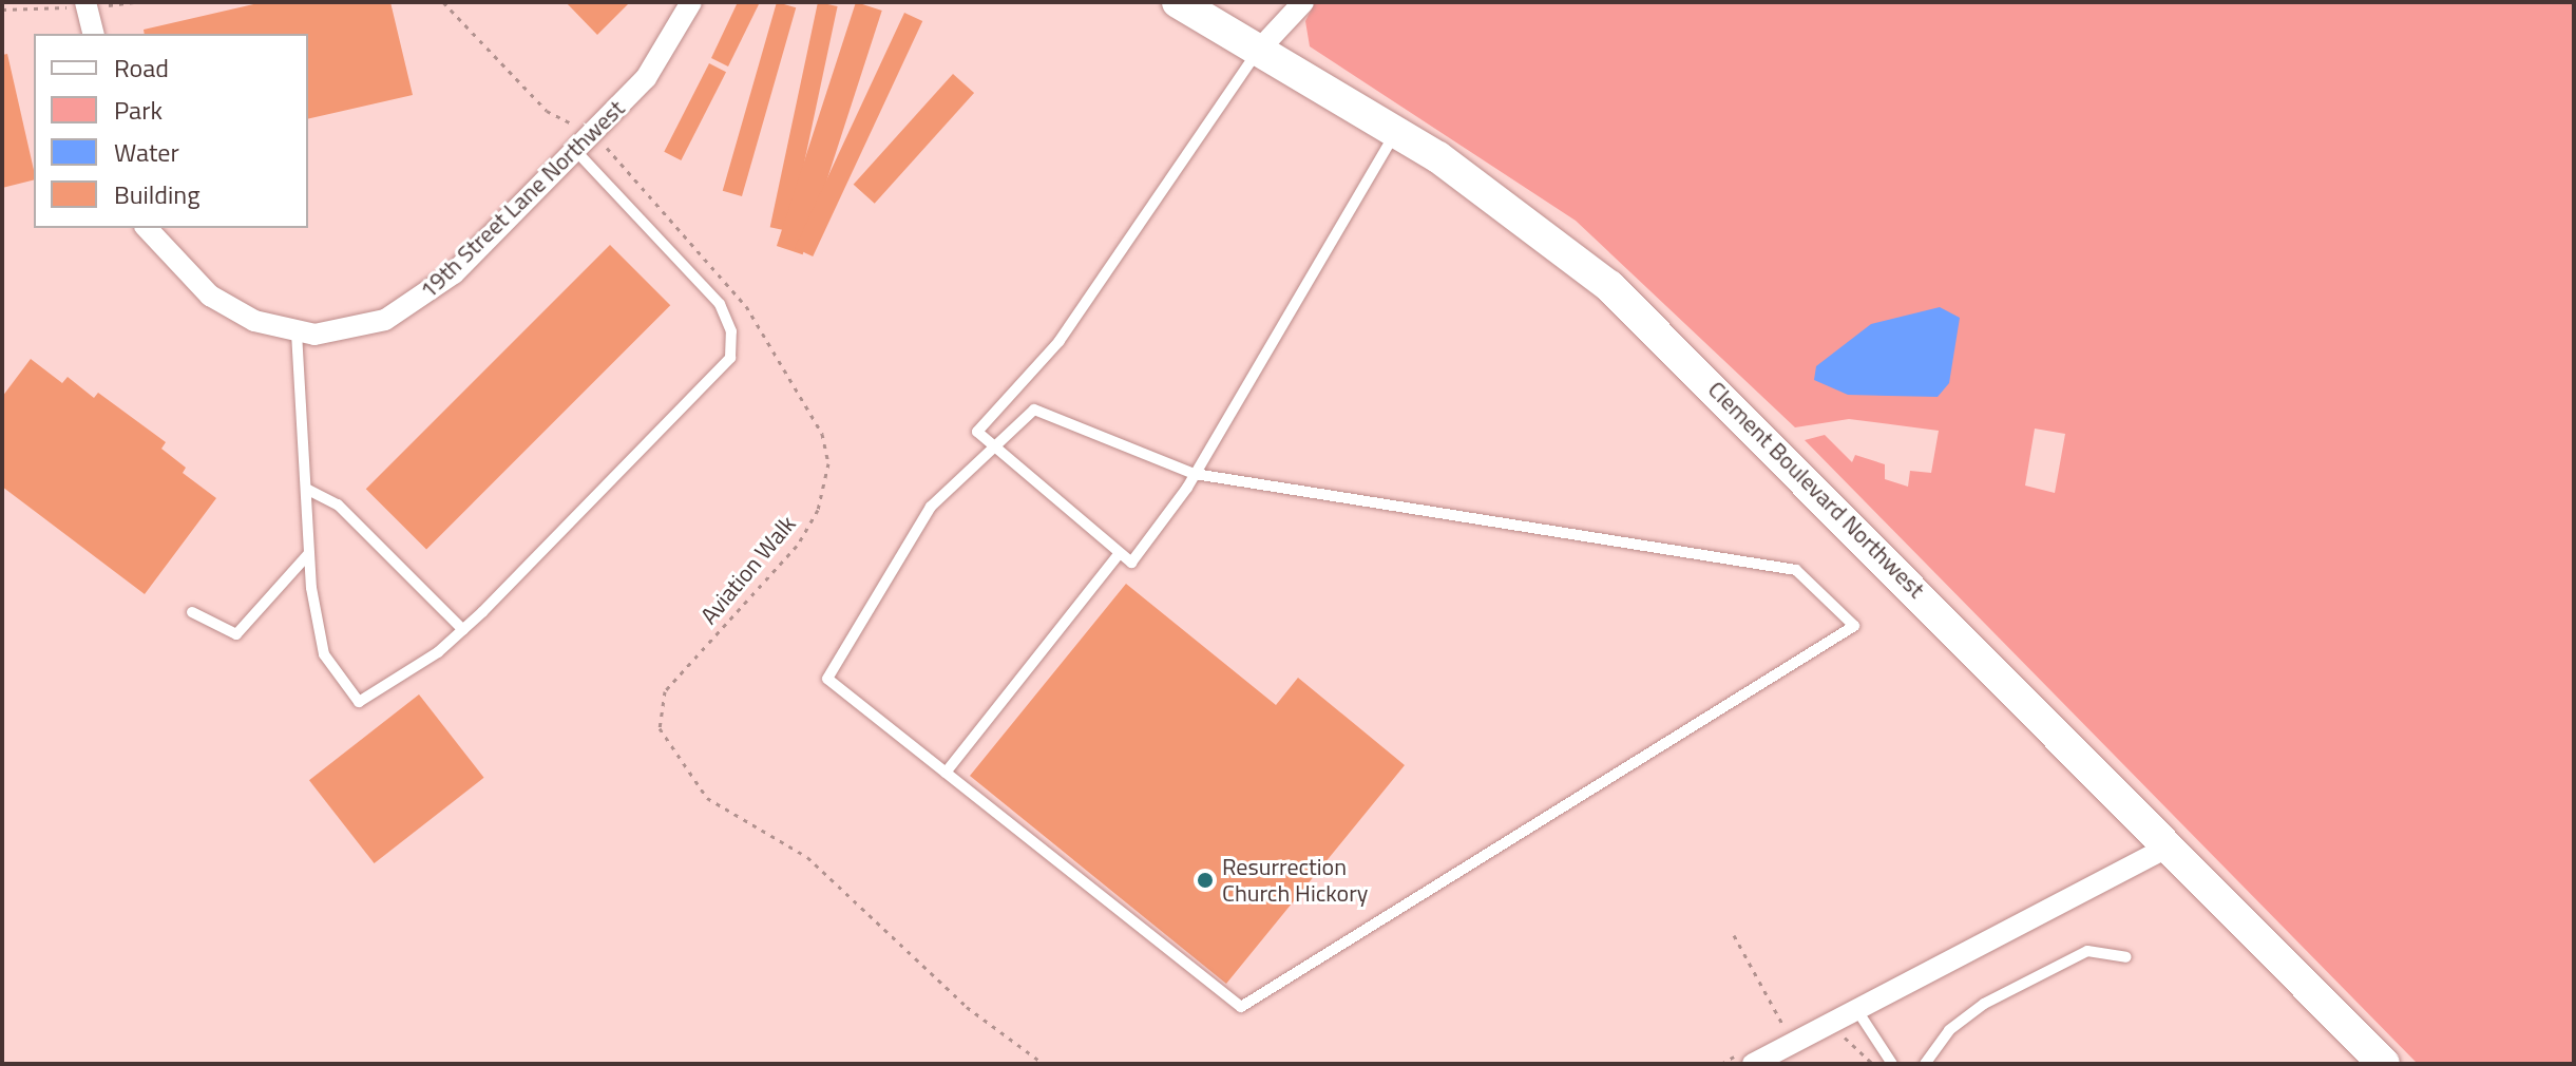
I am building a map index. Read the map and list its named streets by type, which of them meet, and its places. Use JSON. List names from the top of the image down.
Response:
{
  "streets": {
    "street": ["19th Street Lane Northwest", "Clement Boulevard Northwest"],
    "path": ["Aviation Walk"]
  },
  "crossings": [
    ["19th Street Lane Northwest", "Aviation Walk"]
  ],
  "places": ["Resurrection Church Hickory"],
  "legend": [
    "Road",
    "Park",
    "Water",
    "Building"
  ]
}
